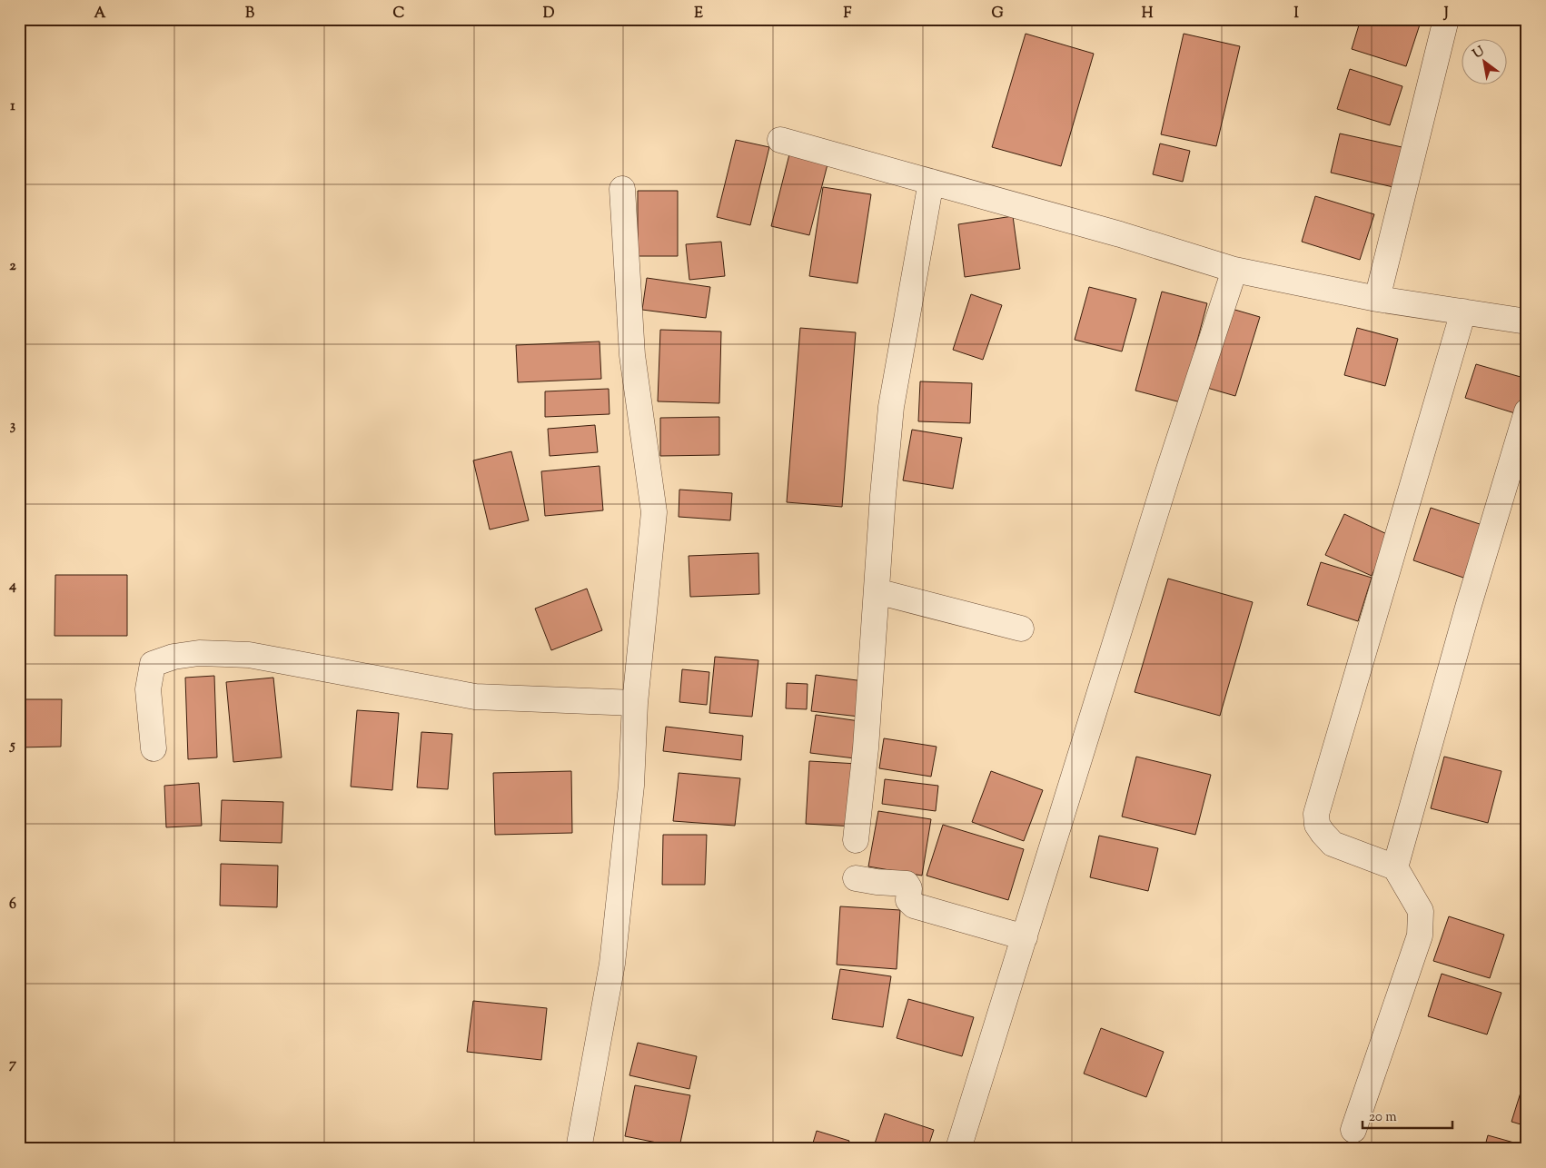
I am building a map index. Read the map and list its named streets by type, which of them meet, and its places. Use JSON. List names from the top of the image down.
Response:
{
  "scale_bar": "20 m",
  "north": "top left",
  "grid": {
    "columns": [
      "A",
      "B",
      "C",
      "D",
      "E",
      "F",
      "G",
      "H",
      "I",
      "J"
    ],
    "rows": [
      "1",
      "2",
      "3",
      "4",
      "5",
      "6",
      "7"
    ]
  }
}
